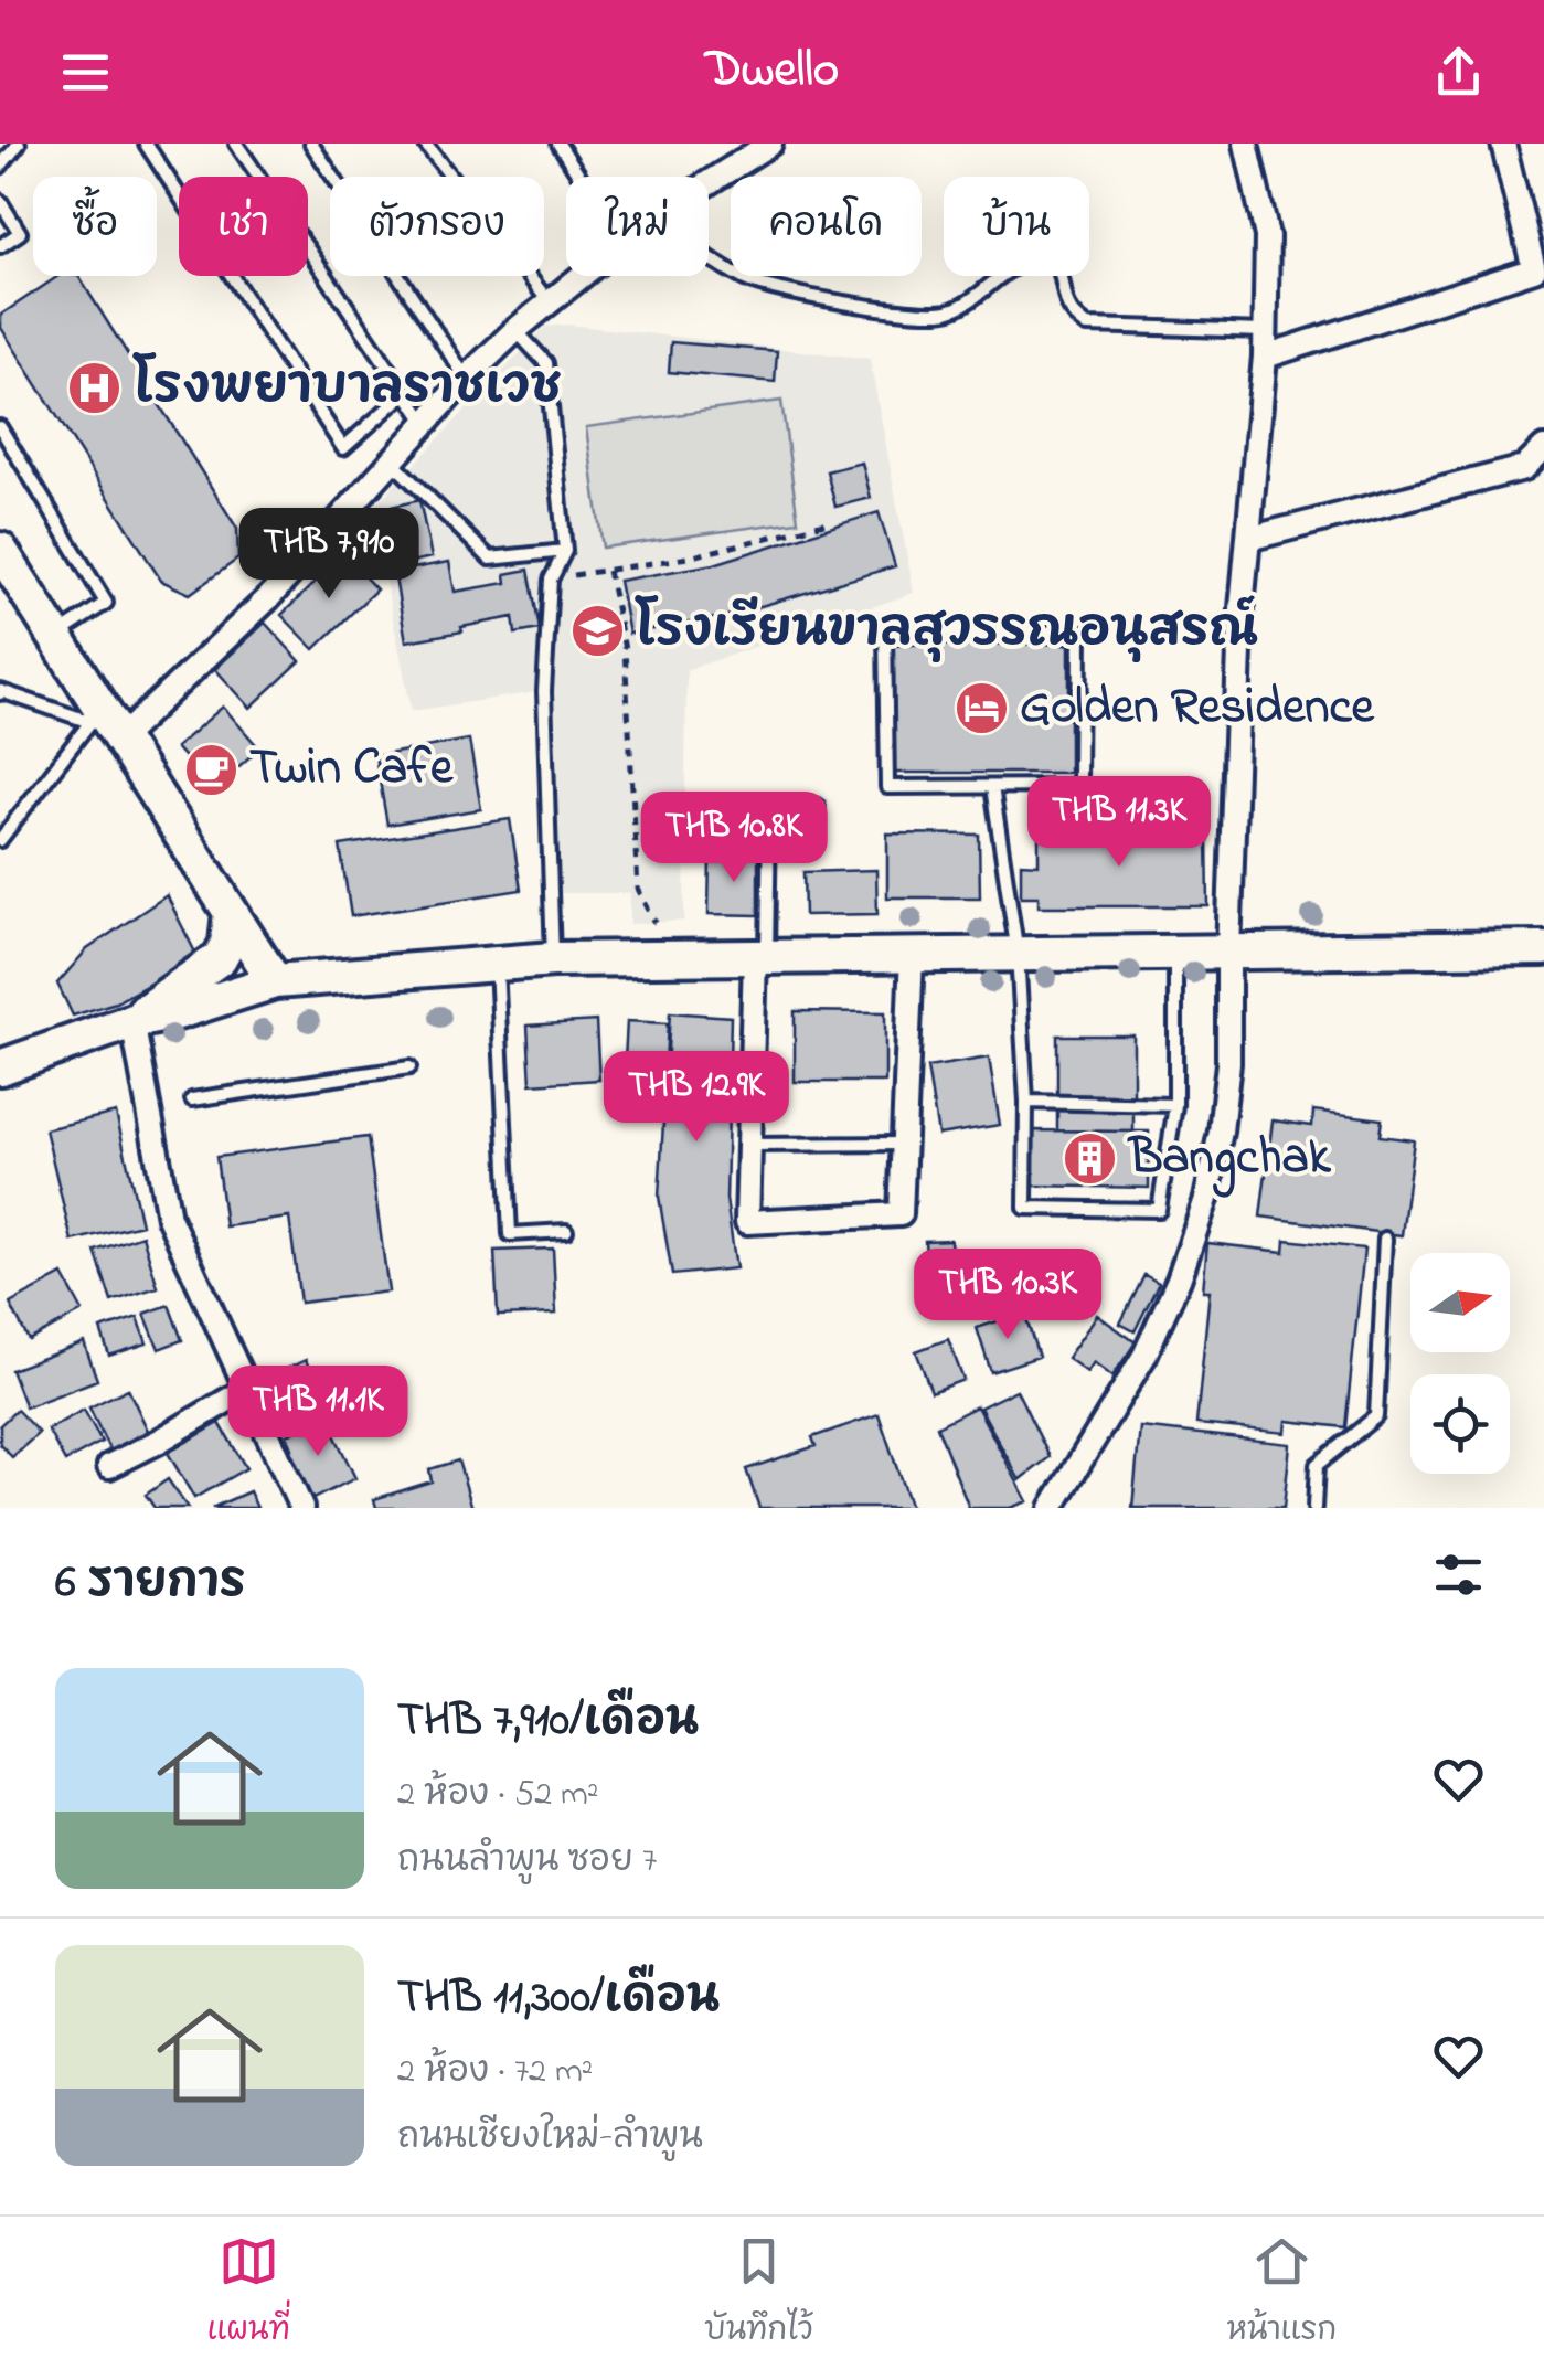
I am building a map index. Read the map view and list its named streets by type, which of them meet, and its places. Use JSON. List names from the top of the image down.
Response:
{
  "places": {
    "hospital": ["โรงพยาบาลราชเวช"],
    "school or university": ["โรงเรียนขาลสุวรรณอนุสรณ์"],
    "hotel": ["Golden Residence"],
    "cafe": ["Twin Cafe"],
    "building": ["Bangchak"]
  },
  "north": "right",
  "page": {
    "header": "Dwello",
    "chip": [
      "ซื้อ",
      "เช่า",
      "ตัวกรอง",
      "ใหม่",
      "คอนโด",
      "บ้าน"
    ],
    "price": [
      "THB 7,910",
      "THB 11.3K",
      "THB 10.8K",
      "THB 12.9K",
      "THB 10.3K",
      "THB 11.1K"
    ],
    "heading": "6 รายการ",
    "list": [
      {
        "name": "THB 7,910/เดือน",
        "note": "2 ห้อง · 52 m² · ถนนลำพูน ซอย 7"
      },
      {
        "name": "THB 11,300/เดือน",
        "note": "2 ห้อง · 72 m² · ถนนเชียงใหม่-ลำพูน"
      }
    ],
    "tabs": ["แผนที่", "บันทึกไว้", "หน้าแรก"]
  }
}
